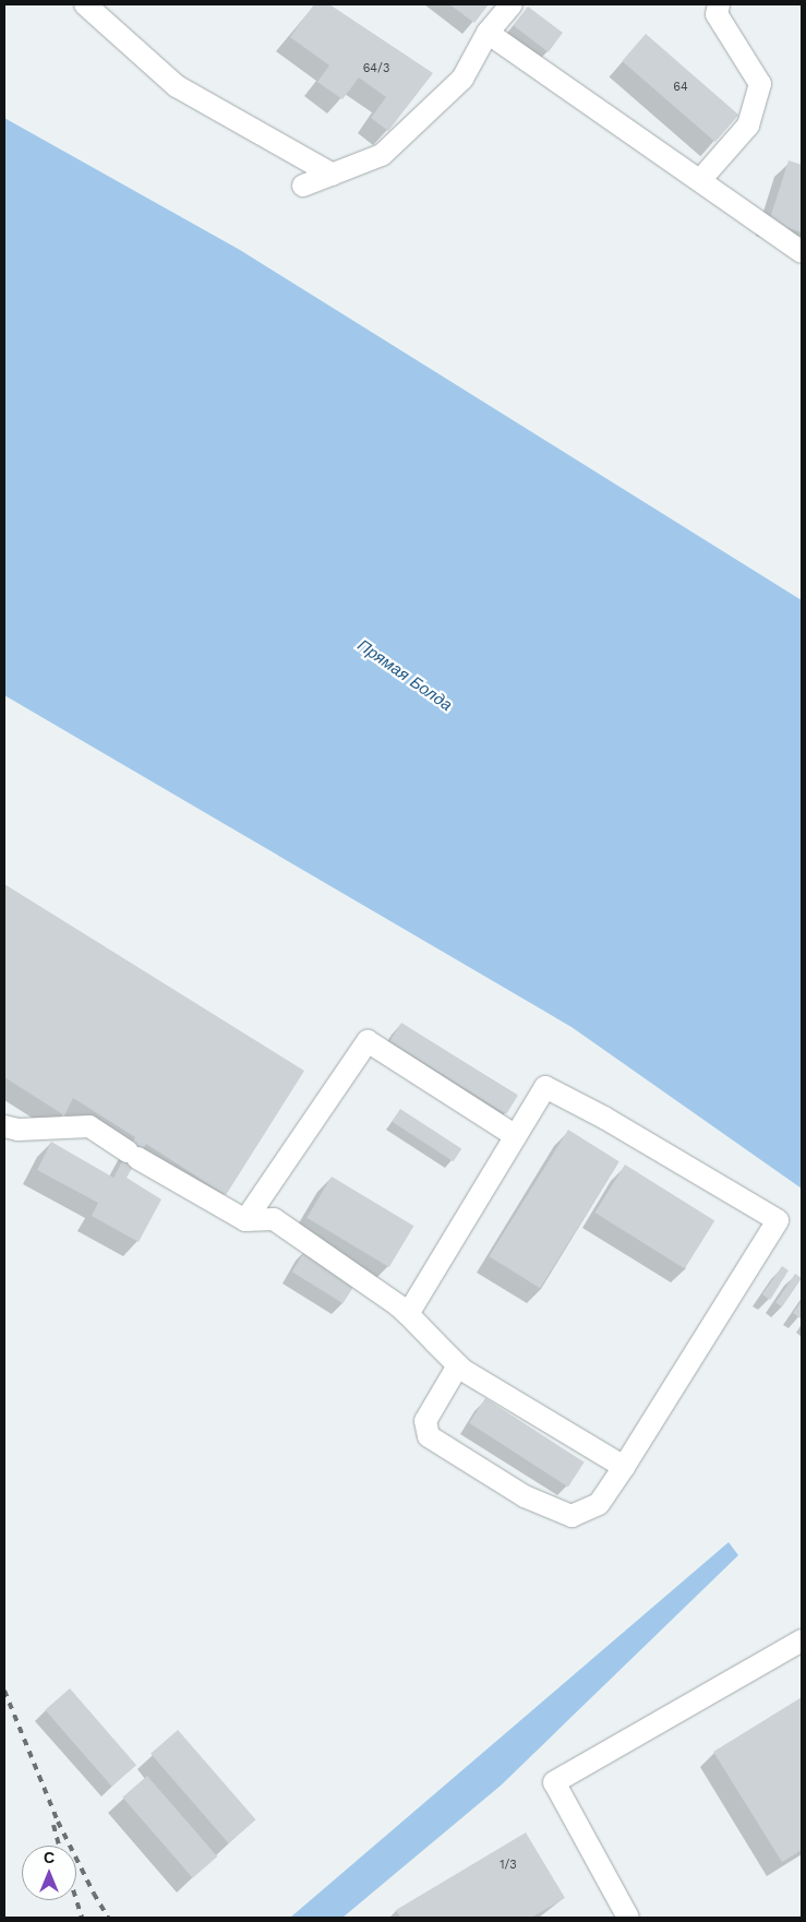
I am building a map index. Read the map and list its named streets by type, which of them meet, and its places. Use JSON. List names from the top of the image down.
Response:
{
  "water": ["Прямая Болда"],
  "house_numbers": ["64/3", "64", "1/3"],
  "north": "top"
}
